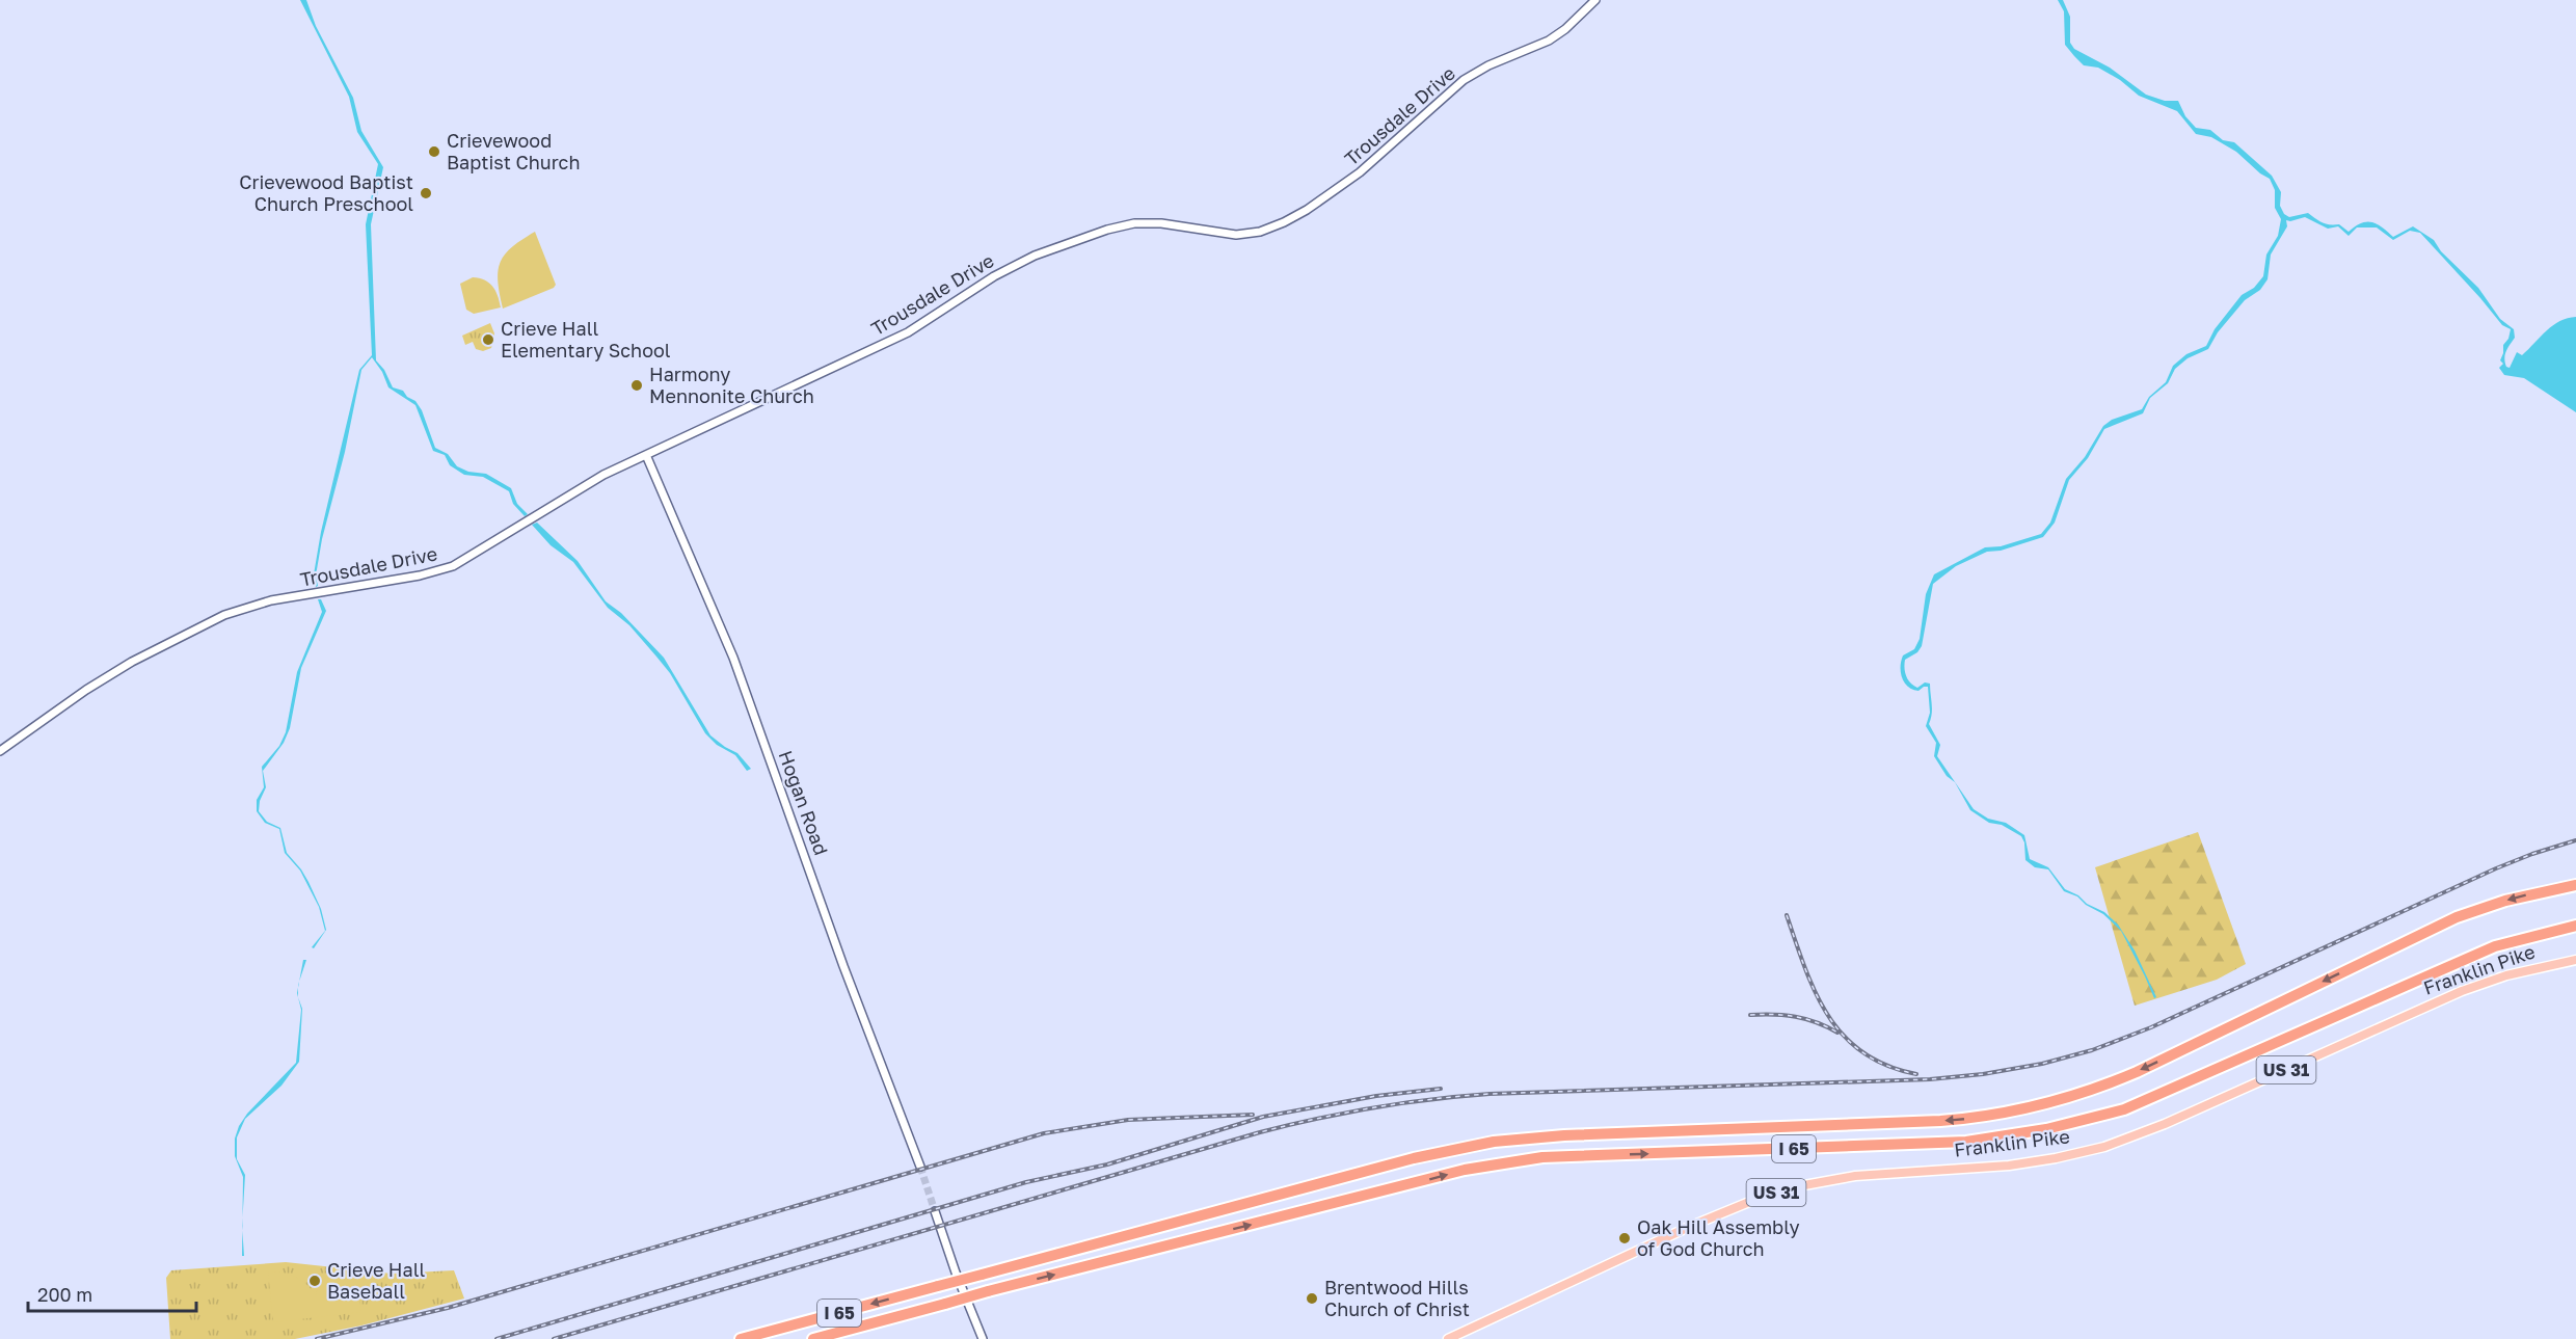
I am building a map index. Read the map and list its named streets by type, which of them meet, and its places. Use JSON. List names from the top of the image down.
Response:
{
  "streets": {
    "highway": ["I 65"],
    "main road": ["Franklin Pike", "US 31"],
    "street": ["Trousdale Drive", "Hogan Road"]
  },
  "crossings": [
    ["Trousdale Drive", "Hogan Road"]
  ],
  "places": [
    "Crievewood Baptist Church",
    "Crievewood Baptist Church Preschool",
    "Crieve Hall Elementary School",
    "Harmony Mennonite Church",
    "Oak Hill Assembly of God Church",
    "Crieve Hall Baseball",
    "Brentwood Hills Church of Christ"
  ],
  "scale_bar": "200 m"
}
